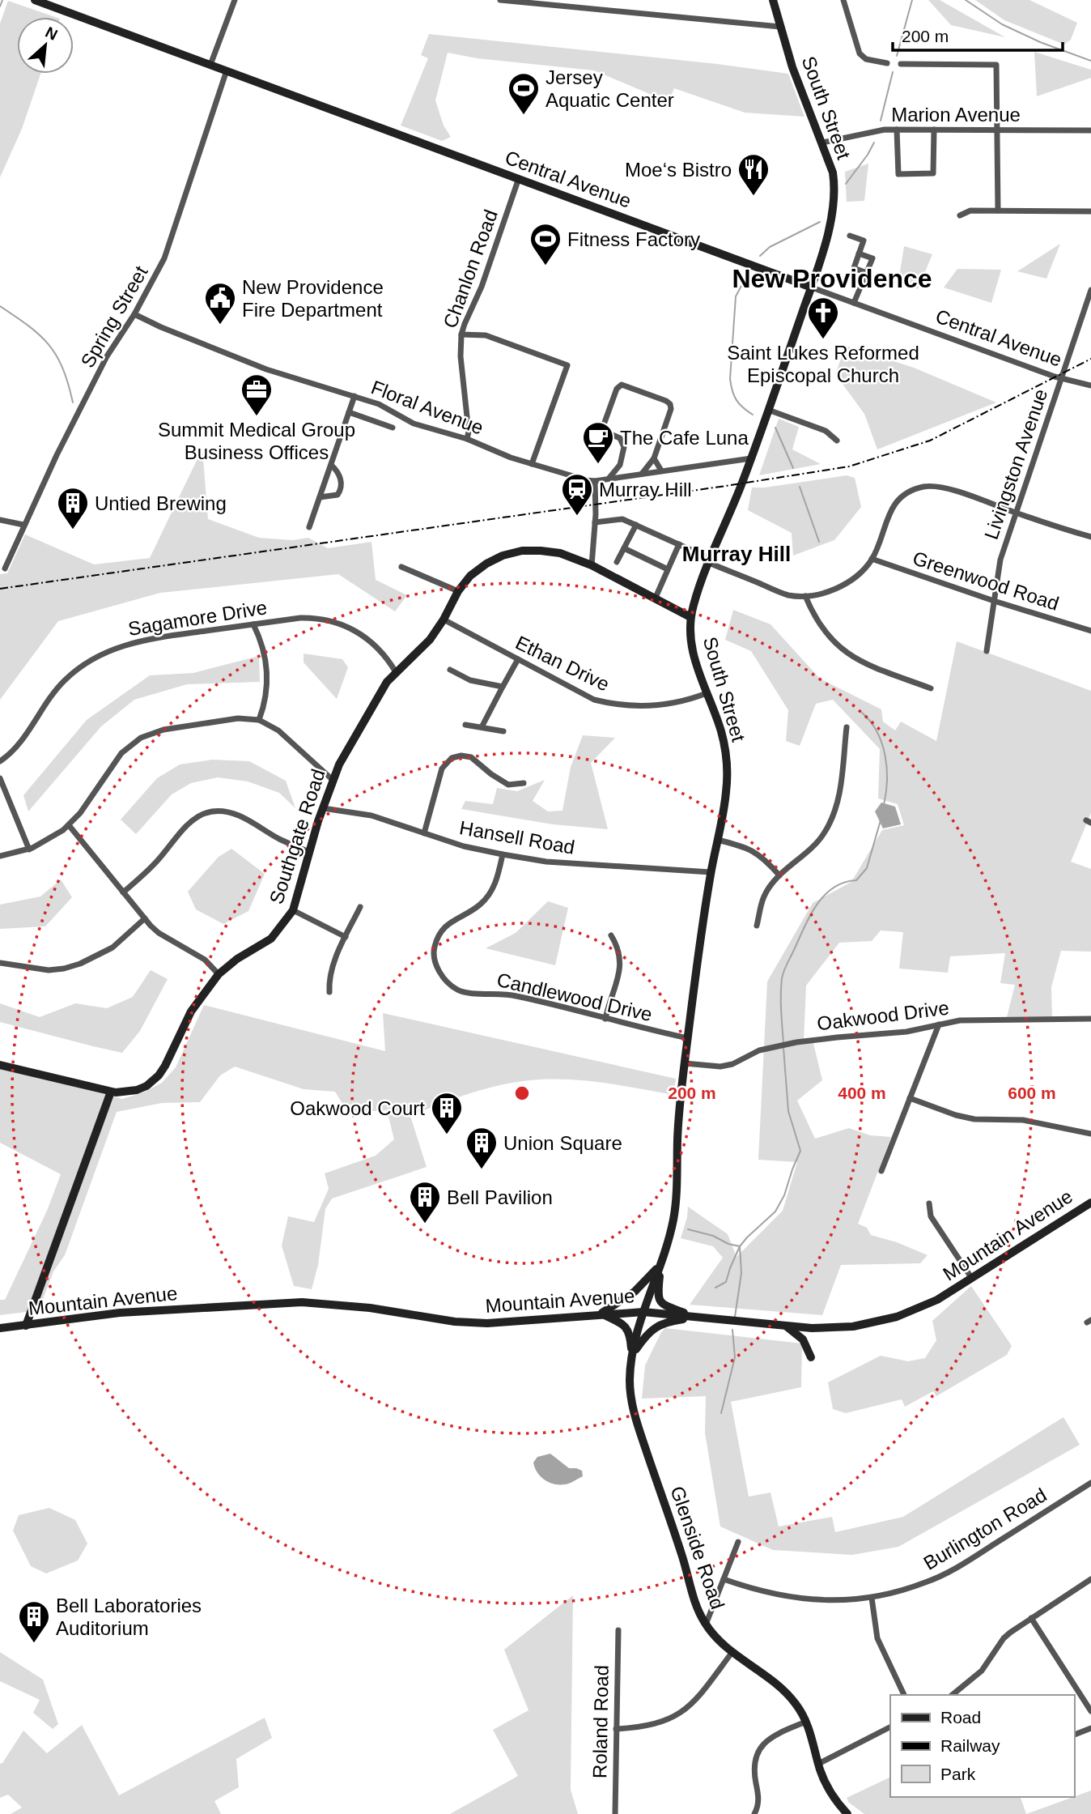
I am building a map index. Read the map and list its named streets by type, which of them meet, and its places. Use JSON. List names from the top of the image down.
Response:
{
  "streets": {
    "street": [
      "South Street",
      "Marion Avenue",
      "Central Avenue",
      "Chanlon Road",
      "Spring Street",
      "Floral Avenue",
      "Livingston Avenue",
      "Greenwood Road",
      "Sagamore Drive",
      "Ethan Drive",
      "Southgate Road",
      "Hansell Road",
      "Candlewood Drive",
      "Oakwood Drive",
      "Mountain Avenue",
      "Burlington Road",
      "Glenside Road",
      "Roland Road"
    ]
  },
  "crossings": [
    ["South Street", "Marion Avenue"],
    ["South Street", "Central Avenue"],
    ["South Street", "Floral Avenue"],
    ["South Street", "Ethan Drive"],
    ["South Street", "Southgate Road"],
    ["South Street", "Hansell Road"],
    ["South Street", "Candlewood Drive"],
    ["South Street", "Oakwood Drive"],
    ["South Street", "Mountain Avenue"],
    ["South Street", "Glenside Road"],
    ["Central Avenue", "Chanlon Road"],
    ["Central Avenue", "Spring Street"],
    ["Central Avenue", "Livingston Avenue"],
    ["Chanlon Road", "Floral Avenue"],
    ["Spring Street", "Floral Avenue"],
    ["Livingston Avenue", "Greenwood Road"],
    ["Sagamore Drive", "Southgate Road"],
    ["Ethan Drive", "Southgate Road"],
    ["Southgate Road", "Hansell Road"],
    ["Hansell Road", "Candlewood Drive"],
    ["Mountain Avenue", "Glenside Road"]
  ],
  "districts": ["New Providence", "Murray Hill"],
  "places": {
    "sports": ["Jersey Aquatic Center", "Fitness Factory"],
    "restaurant": ["Moe‘s Bistro"],
    "public building": ["New Providence Fire Department"],
    "church": ["Saint Lukes Reformed Episcopal Church"],
    "office": ["Summit Medical Group Business Offices"],
    "cafe": ["The Cafe Luna"],
    "station": ["Murray Hill"],
    "building": [
      "Untied Brewing",
      "Oakwood Court",
      "Union Square",
      "Bell Pavilion",
      "Bell Laboratories Auditorium"
    ]
  },
  "legend": ["Road", "Railway", "Park"],
  "scale_bar": "200 m",
  "north": "top right",
  "rings": ["200 m", "400 m", "600 m"]
}
